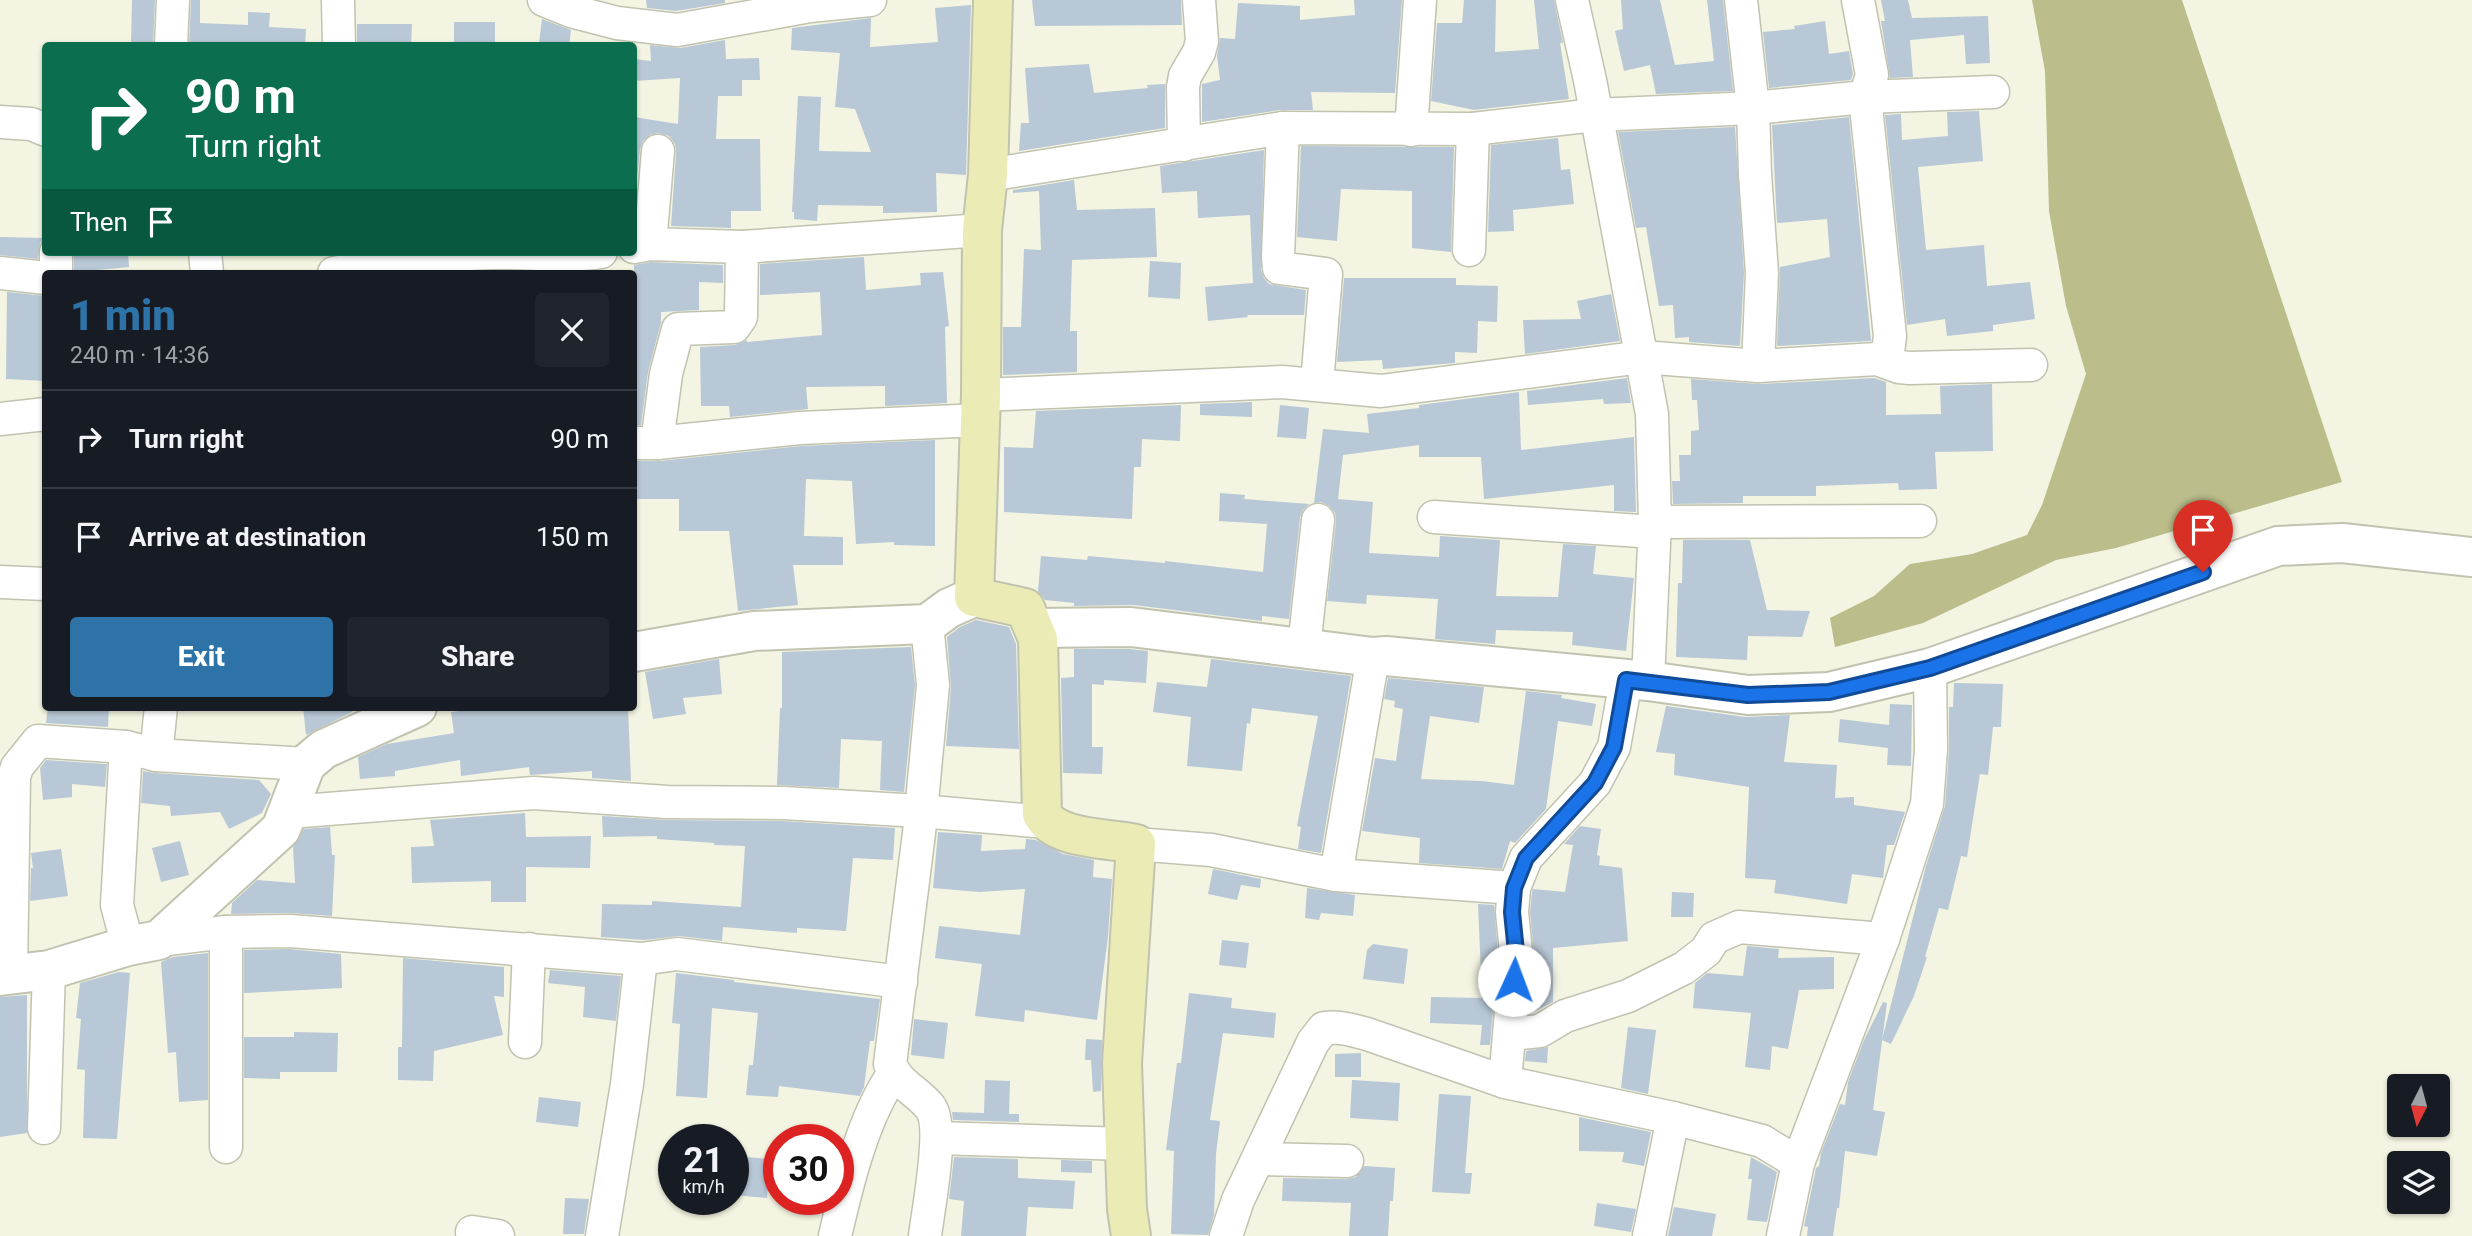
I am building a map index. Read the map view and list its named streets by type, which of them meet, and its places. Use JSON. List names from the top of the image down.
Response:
{
  "north": "bottom",
  "page": {
    "turn": ["90 m", "Turn right"],
    "then": "Then",
    "heading": ["1 min", "240 m · 14:36"],
    "list": [
      {
        "name": "Turn right",
        "value": "90 m"
      },
      {
        "name": "Arrive at destination",
        "value": "150 m"
      }
    ],
    "buttons": ["Exit", "Share"],
    "speed": "21 km/h",
    "limit": "30"
  }
}
